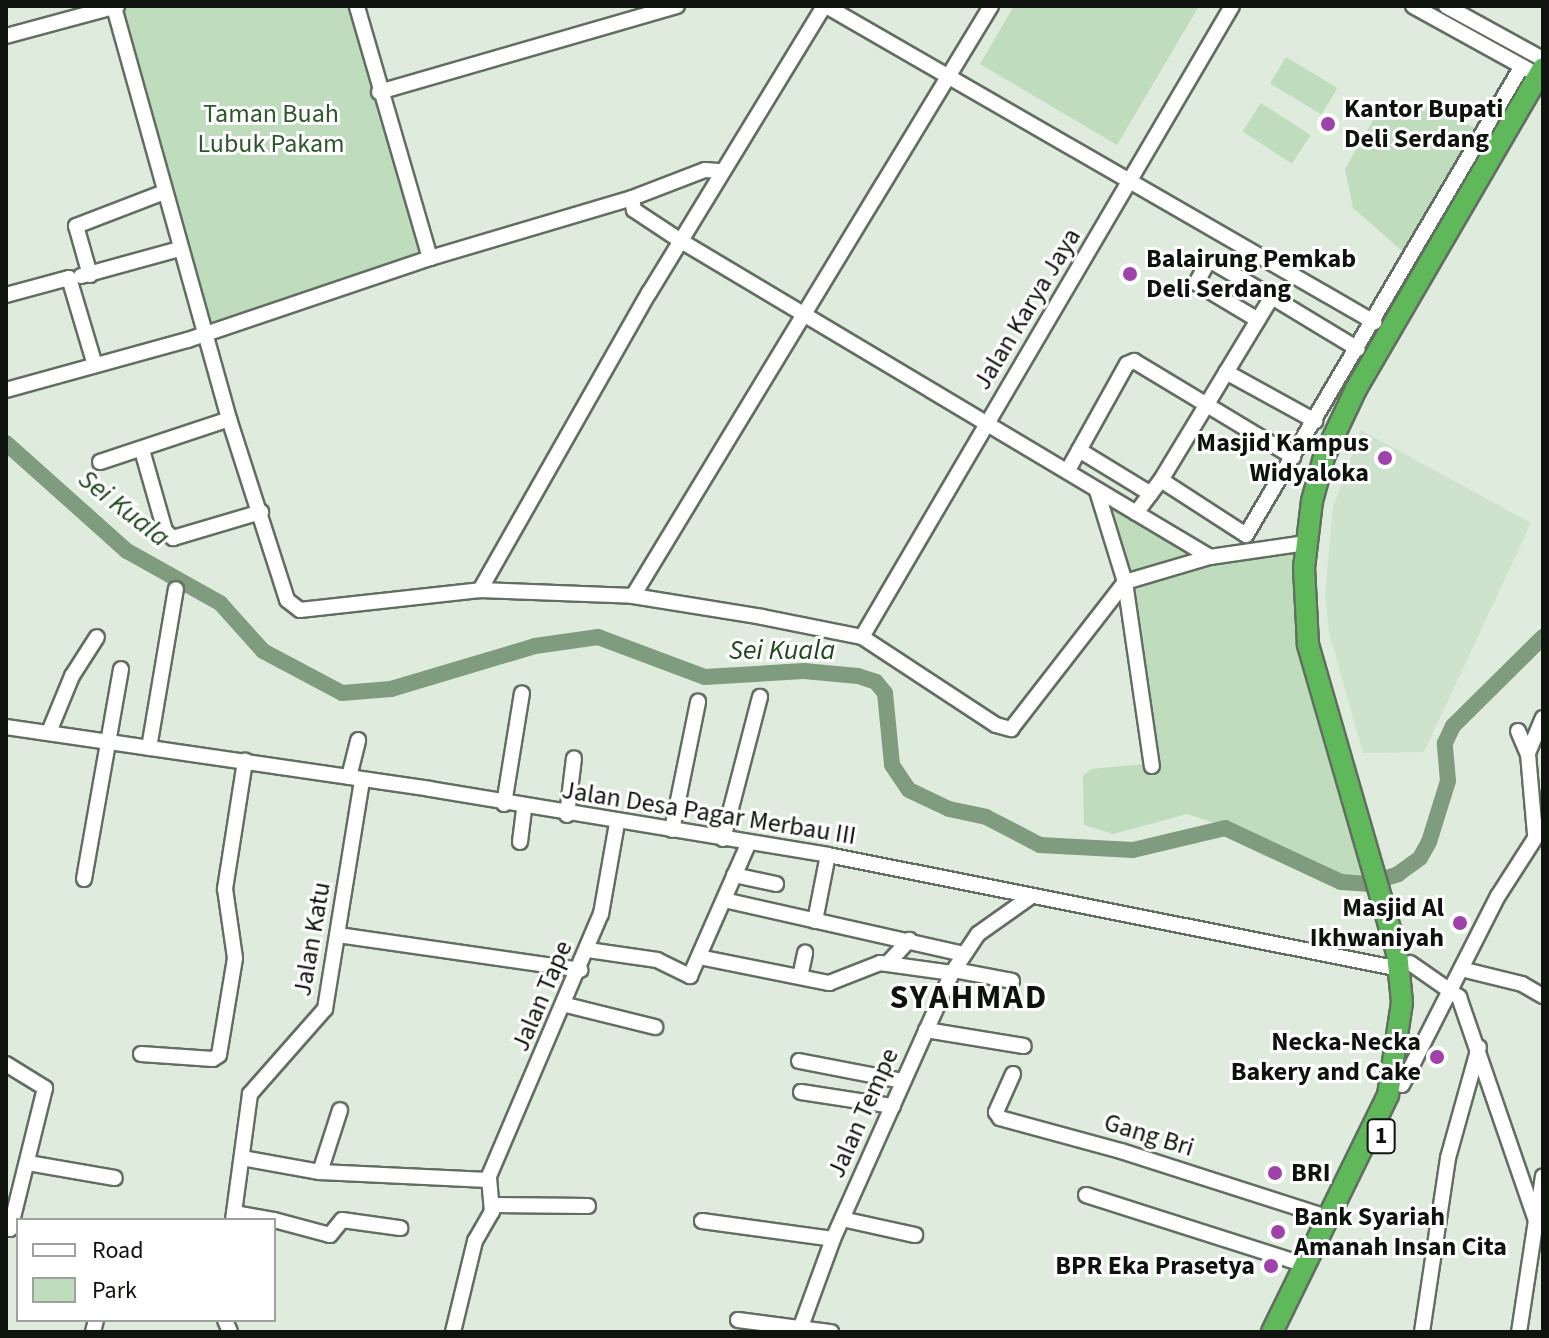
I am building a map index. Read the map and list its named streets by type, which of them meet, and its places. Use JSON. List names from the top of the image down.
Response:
{
  "streets": {
    "highway": ["1"],
    "street": [
      "Jalan Karya Jaya",
      "Jalan Desa Pagar Merbau III",
      "Jalan Katu",
      "Jalan Tape",
      "Jalan Tempe",
      "Gang Bri"
    ]
  },
  "crossings": [
    ["Jalan Desa Pagar Merbau III", "Jalan Katu"],
    ["Jalan Desa Pagar Merbau III", "Jalan Tape"],
    ["Jalan Desa Pagar Merbau III", "Jalan Tempe"],
    ["Jalan Desa Pagar Merbau III", "1"],
    ["Gang Bri", "1"]
  ],
  "districts": ["SYAHMAD"],
  "water": ["Sei Kuala"],
  "parks": ["Taman Buah Lubuk Pakam"],
  "places": [
    "Kantor Bupati Deli Serdang",
    "Balairung Pemkab Deli Serdang",
    "Masjid Kampus Widyaloka",
    "Masjid Al Ikhwaniyah",
    "Necka-Necka Bakery and Cake",
    "BRI",
    "Bank Syariah Amanah Insan Cita",
    "BPR Eka Prasetya"
  ],
  "legend": ["Road", "Park"]
}
